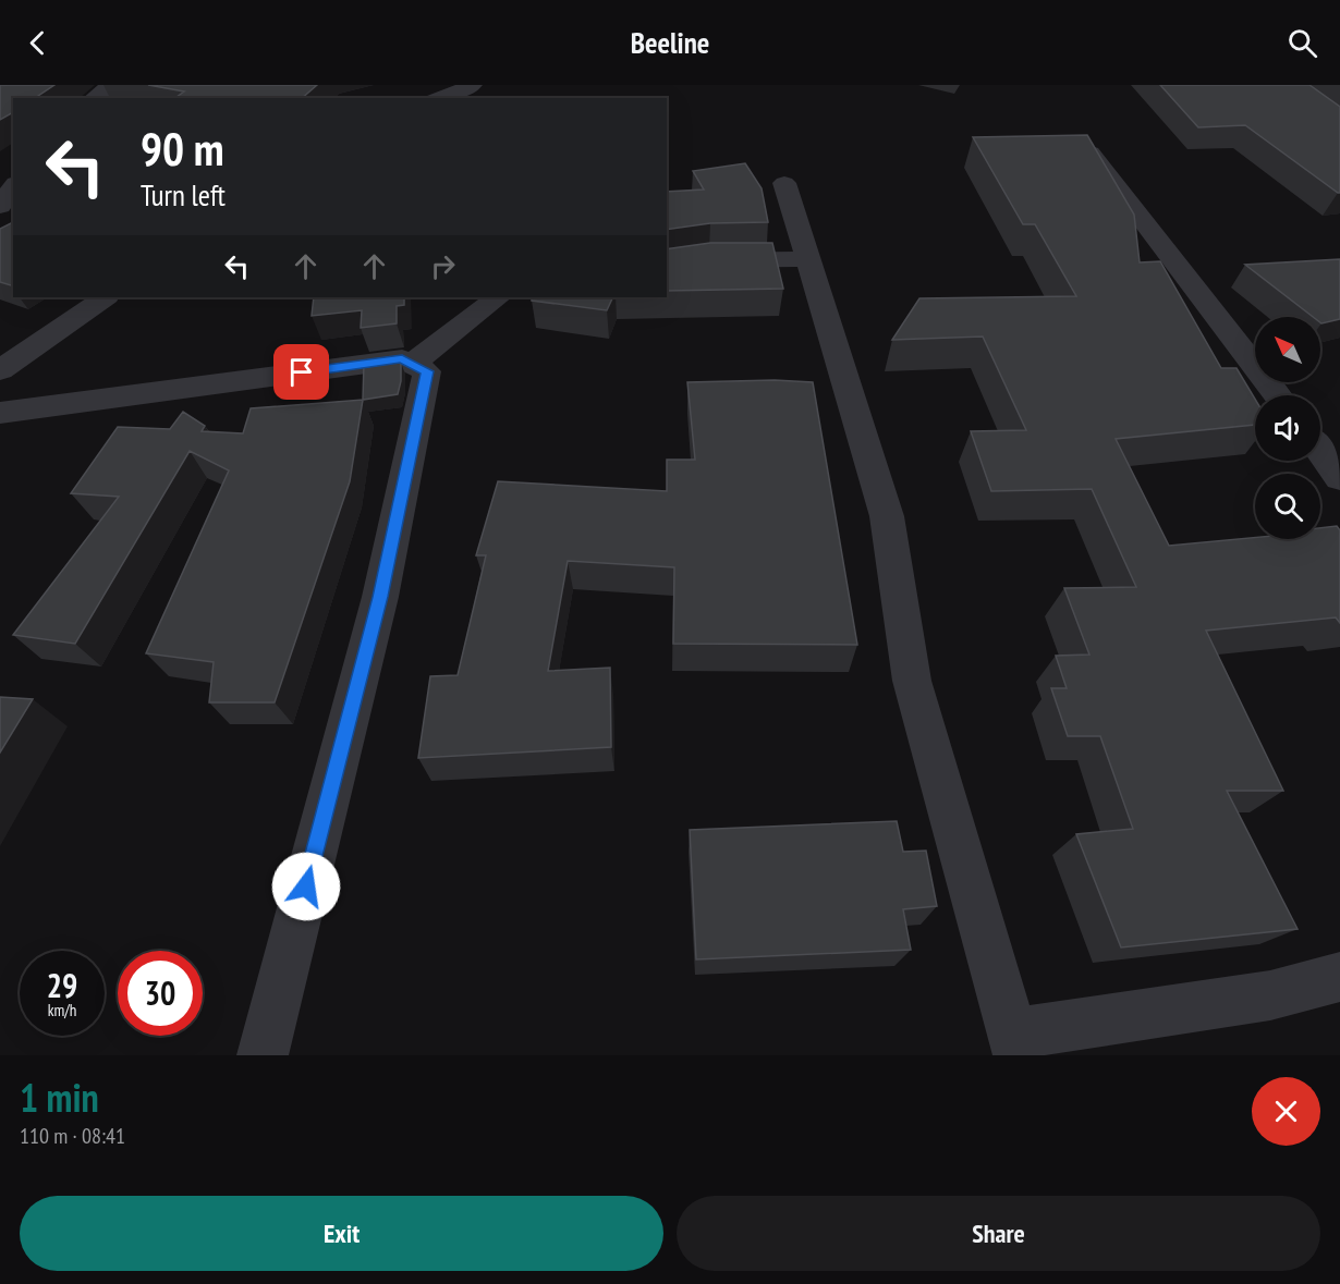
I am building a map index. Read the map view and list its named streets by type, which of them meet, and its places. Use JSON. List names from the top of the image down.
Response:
{
  "north": "top left",
  "page": {
    "header": "Beeline",
    "turn": ["90 m", "Turn left"],
    "speed": "29 km/h",
    "limit": "30",
    "heading": ["1 min", "110 m · 08:41"],
    "buttons": ["Exit", "Share"]
  }
}
